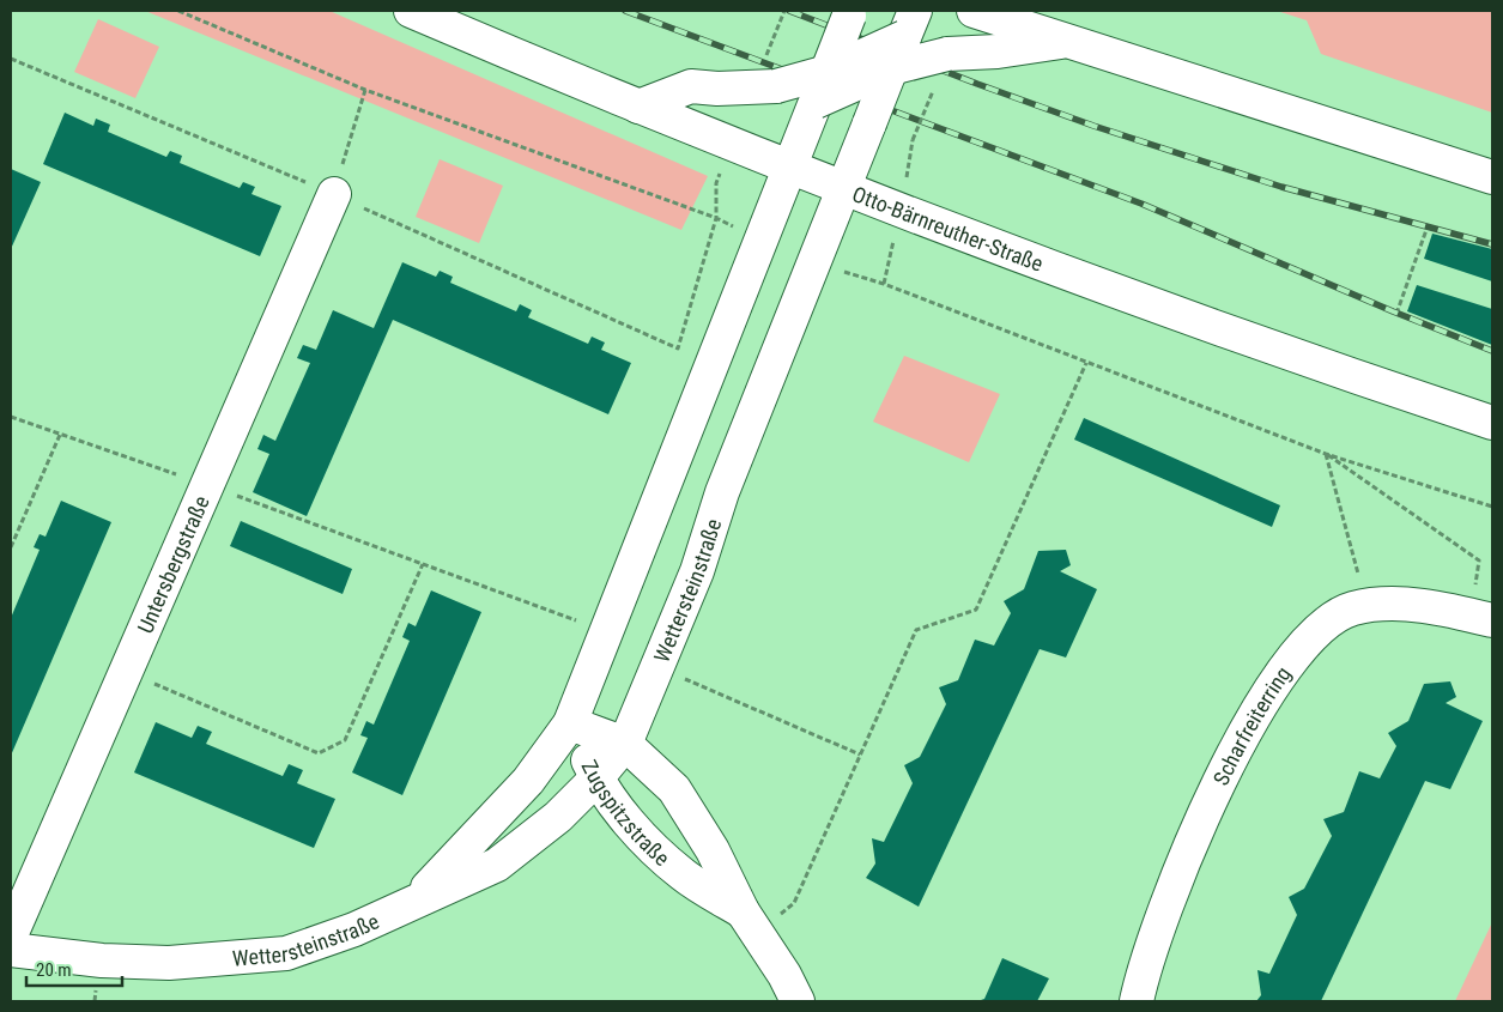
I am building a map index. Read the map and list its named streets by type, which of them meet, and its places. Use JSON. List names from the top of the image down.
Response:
{
  "streets": {
    "street": [
      "Otto-Bärnreuther-Straße",
      "Untersbergstraße",
      "Wettersteinstraße",
      "Scharfreiterring",
      "Zugspitzstraße"
    ]
  },
  "crossings": [
    ["Otto-Bärnreuther-Straße", "Wettersteinstraße"],
    ["Wettersteinstraße", "Zugspitzstraße"]
  ],
  "scale_bar": "20 m"
}
